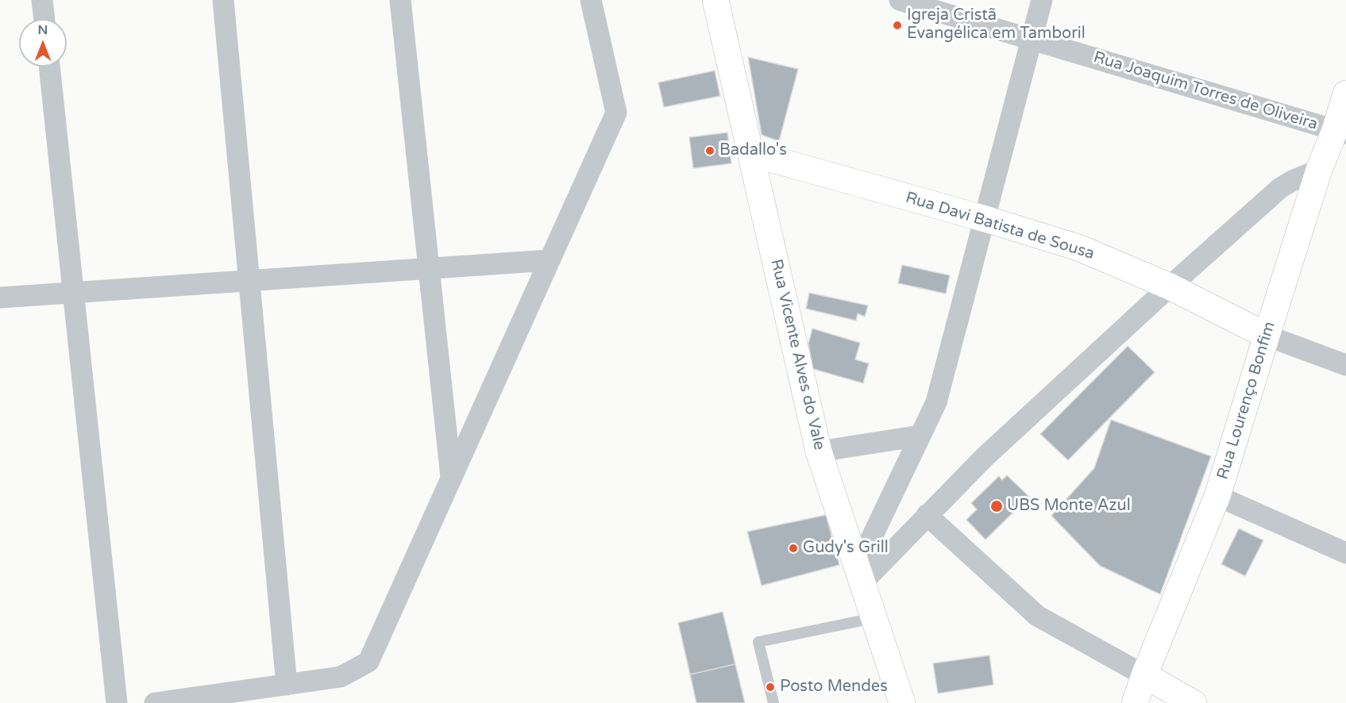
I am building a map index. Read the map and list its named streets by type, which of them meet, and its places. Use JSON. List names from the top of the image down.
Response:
{
  "streets": {
    "street": [
      "Rua Joaquim Torres de Oliveira",
      "Rua Davi Batista de Sousa",
      "Rua Vicente Alves do Vale",
      "Rua Lourenço Bonfim"
    ]
  },
  "crossings": [
    ["Rua Joaquim Torres de Oliveira", "Rua Lourenço Bonfim"],
    ["Rua Davi Batista de Sousa", "Rua Vicente Alves do Vale"],
    ["Rua Davi Batista de Sousa", "Rua Lourenço Bonfim"]
  ],
  "places": [
    "Igreja Cristã Evangélica em Tamboril",
    "Badallo's",
    "UBS Monte Azul",
    "Gudy's Grill",
    "Posto Mendes"
  ],
  "north": "top"
}
